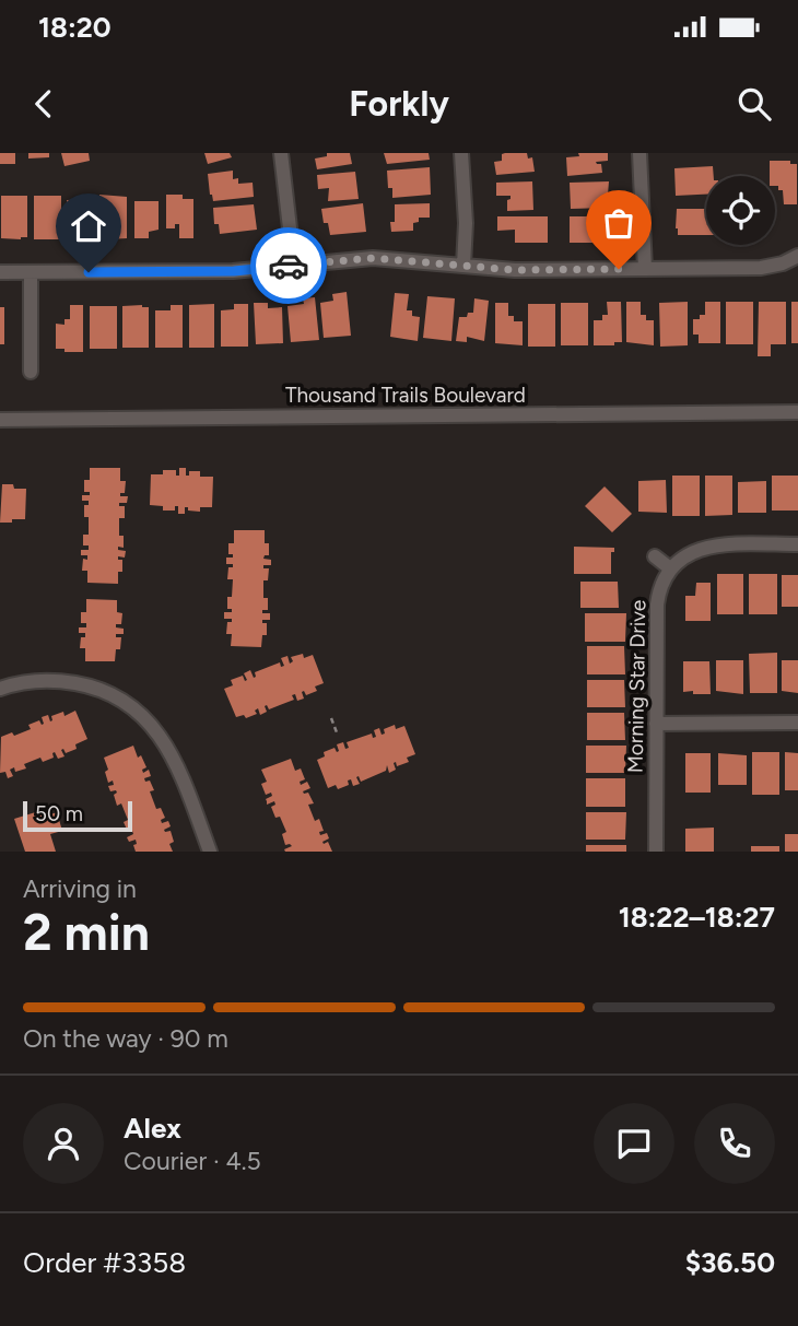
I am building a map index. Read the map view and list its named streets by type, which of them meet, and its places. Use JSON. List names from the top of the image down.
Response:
{
  "streets": {
    "street": ["Thousand Trails Boulevard", "Morning Star Drive"]
  },
  "scale_bar": "50 m",
  "page": {
    "status": "18:20",
    "header": "Forkly",
    "scale": "50 m",
    "heading": ["2 min", "Arriving in", "18:22–18:27"],
    "panel": [
      "Alex",
      "Courier · 4.5",
      "Order #3358",
      "$36.50"
    ],
    "bar": "On the way · 90 m"
  }
}
